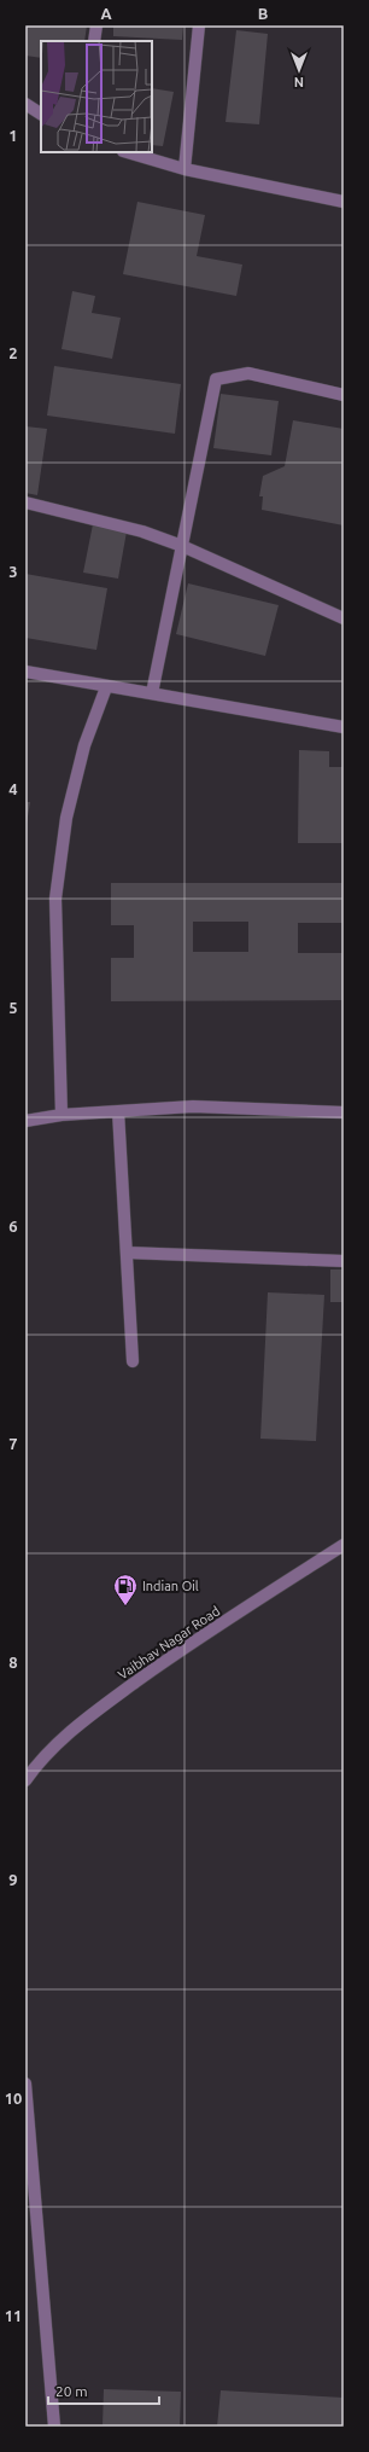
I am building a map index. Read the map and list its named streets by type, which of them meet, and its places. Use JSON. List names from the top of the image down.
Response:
{
  "streets": {
    "street": ["Vaibhav Nagar Road"]
  },
  "places": {
    "fuel station": ["Indian Oil"]
  },
  "scale_bar": "20 m",
  "north": "bottom",
  "grid": {
    "columns": ["A", "B"],
    "rows": [
      "1",
      "2",
      "3",
      "4",
      "5",
      "6",
      "7",
      "8",
      "9",
      "10",
      "11"
    ]
  }
}
